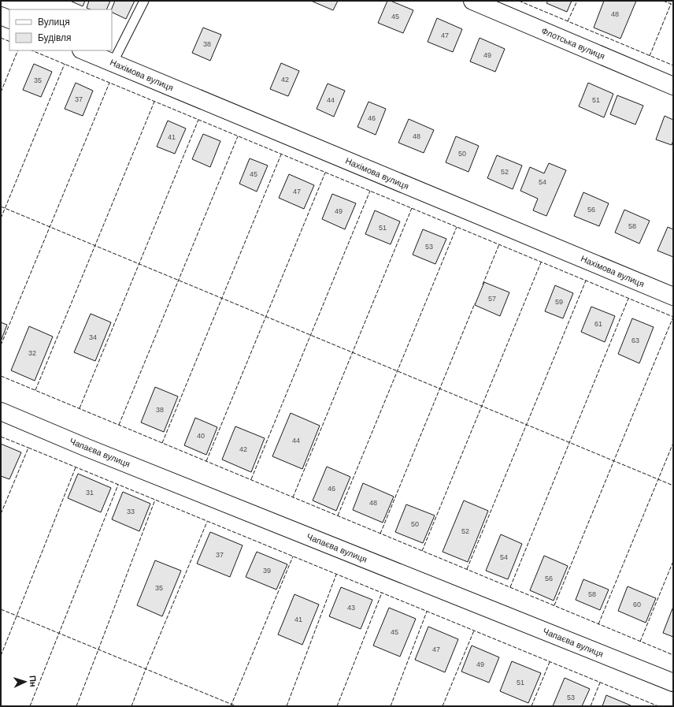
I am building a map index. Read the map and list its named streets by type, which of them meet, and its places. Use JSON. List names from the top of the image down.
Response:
{
  "streets": {
    "street": ["Флотська вулиця", "Нахімова вулиця", "Чапаєва вулиця"]
  },
  "house_numbers": [
    "48",
    "45",
    "47",
    "38",
    "49",
    "42",
    "35",
    "37",
    "44",
    "51",
    "46",
    "48",
    "41",
    "50",
    "52",
    "45",
    "54",
    "47",
    "56",
    "49",
    "58",
    "51",
    "53",
    "57",
    "59",
    "61",
    "34",
    "63",
    "32",
    "38",
    "40",
    "44",
    "42",
    "46",
    "31",
    "48",
    "33",
    "50",
    "52",
    "37",
    "54",
    "39",
    "56",
    "35",
    "58",
    "60",
    "43",
    "41",
    "45",
    "47",
    "49",
    "51",
    "53"
  ],
  "legend": ["Вулиця", "Будівля"],
  "north": "right"
}
